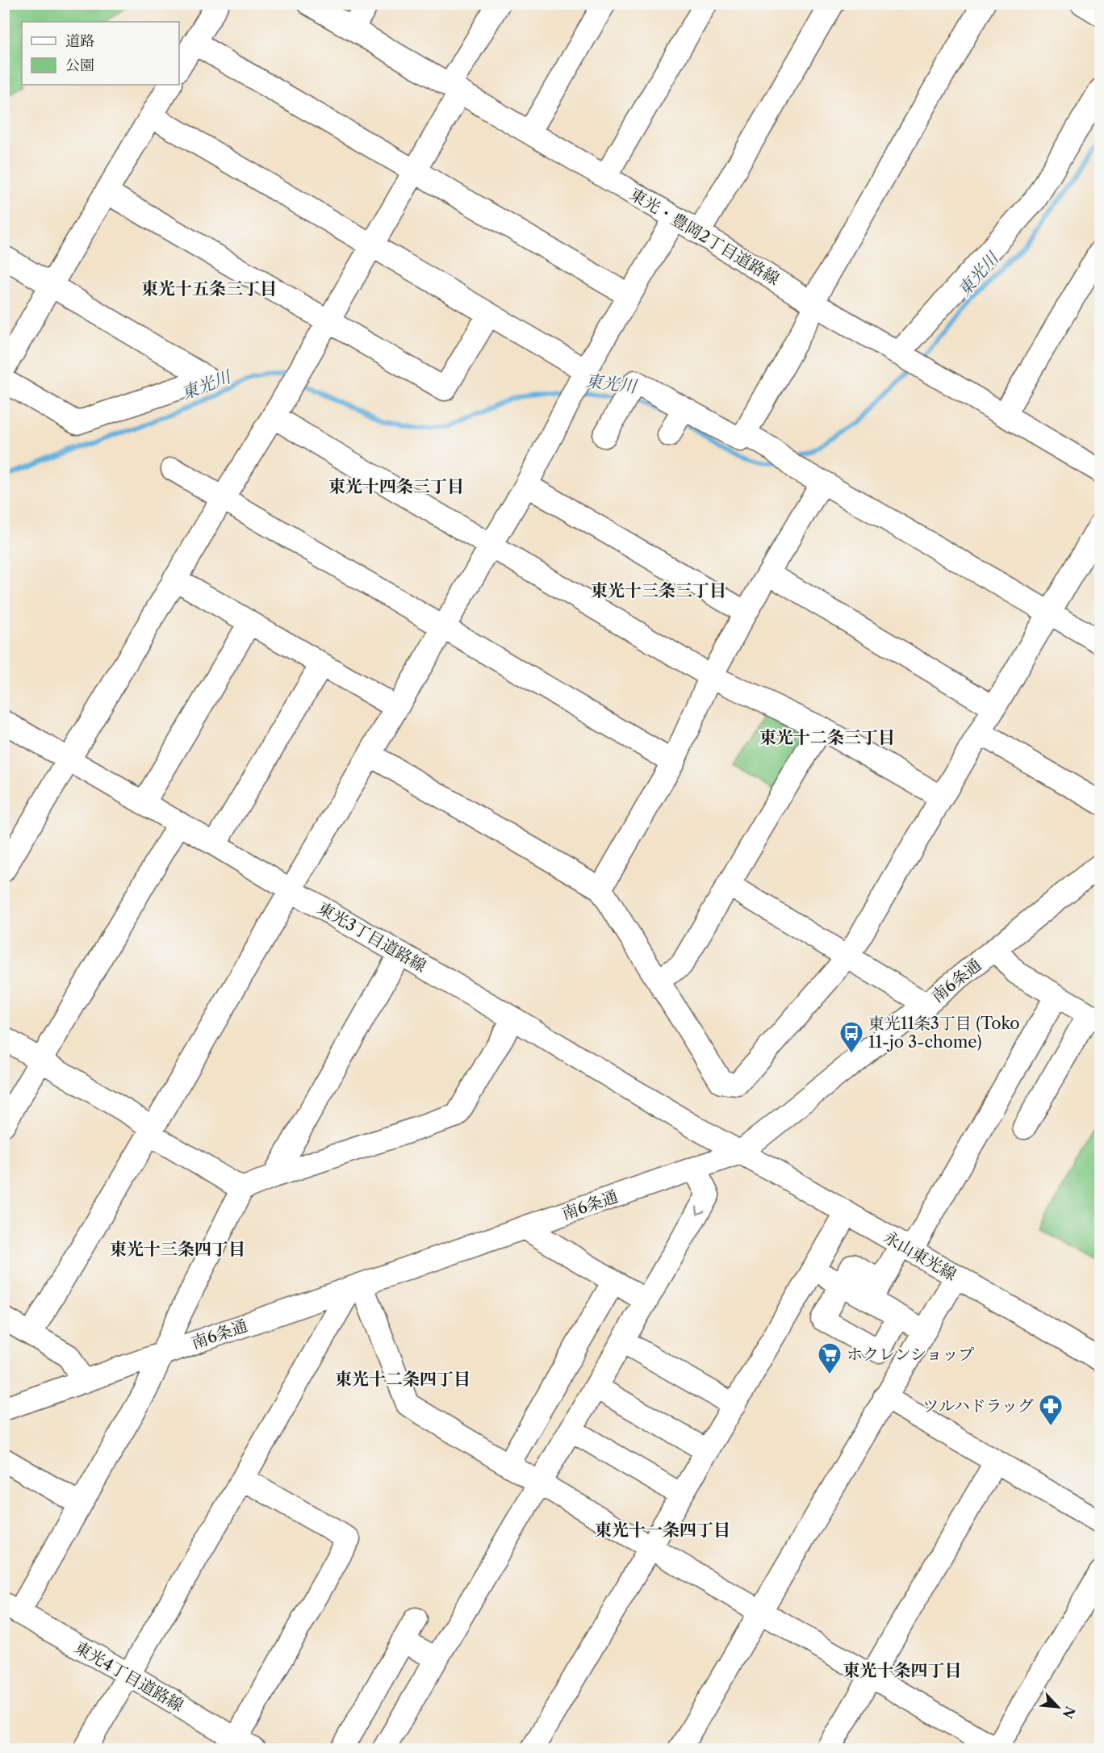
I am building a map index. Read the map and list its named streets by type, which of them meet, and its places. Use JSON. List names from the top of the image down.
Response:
{
  "streets": {
    "street": [
      "東光・豊岡2丁目道路線",
      "東光3丁目道路線",
      "南6条通",
      "永山東光線",
      "東光4丁目道路線"
    ]
  },
  "crossings": [
    ["東光3丁目道路線", "南6条通"],
    ["東光3丁目道路線", "永山東光線"],
    ["南6条通", "永山東光線"]
  ],
  "districts": [
    "東光十五条三丁目",
    "東光十四条三丁目",
    "東光十三条三丁目",
    "東光十二条三丁目",
    "東光十三条四丁目",
    "東光十二条四丁目",
    "東光十一条四丁目",
    "東光十条四丁目"
  ],
  "water": ["東光川"],
  "places": {
    "bus stop": ["東光11条3丁目 (Toko 11-jo 3-chome)"],
    "supermarket": ["ホクレンショップ"],
    "pharmacy": ["ツルハドラッグ"]
  },
  "legend": ["道路", "公園"],
  "north": "bottom right"
}
